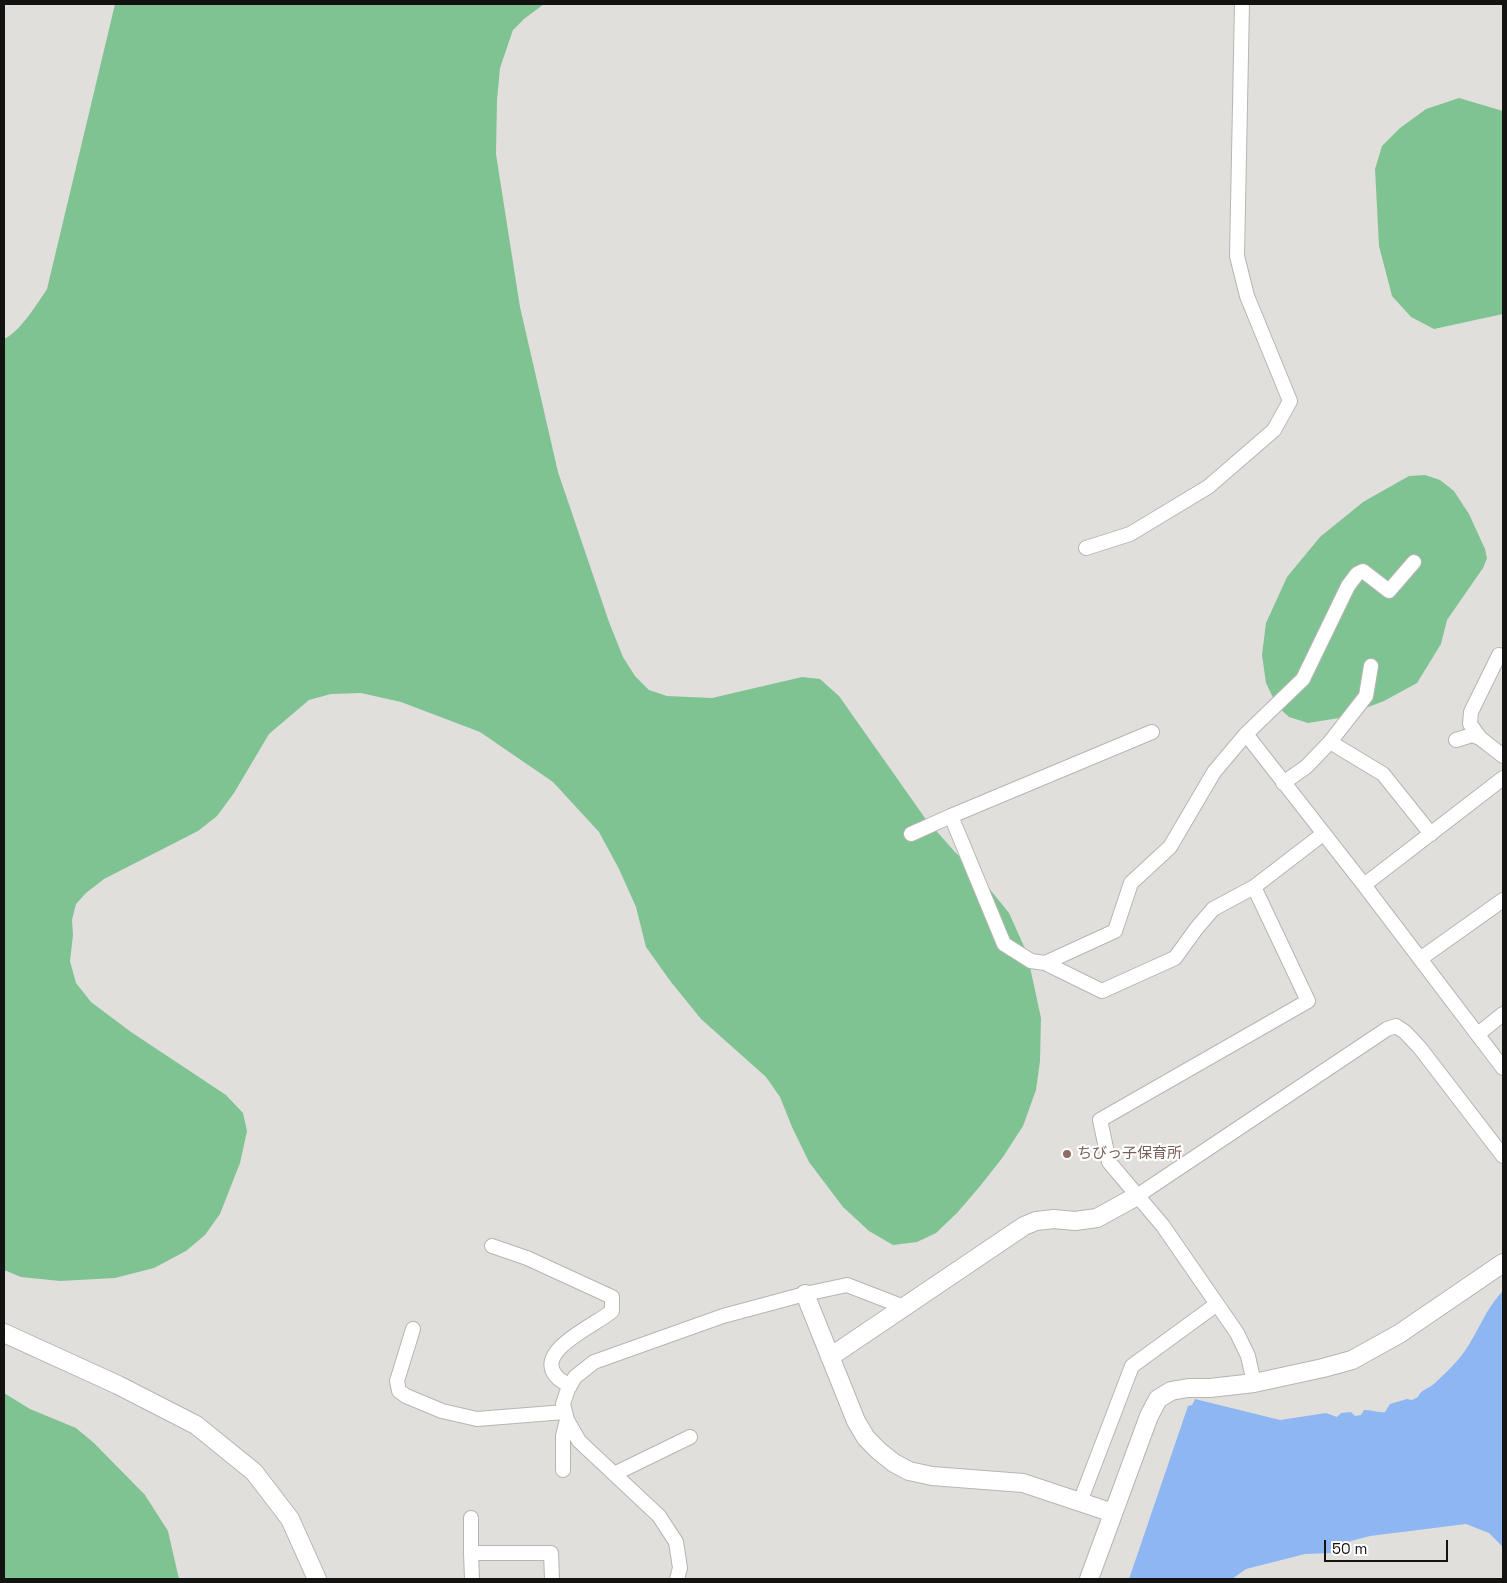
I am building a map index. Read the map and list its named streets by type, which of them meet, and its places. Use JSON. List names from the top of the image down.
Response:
{
  "places": ["ちびっ子保育所"],
  "scale_bar": "50 m"
}
